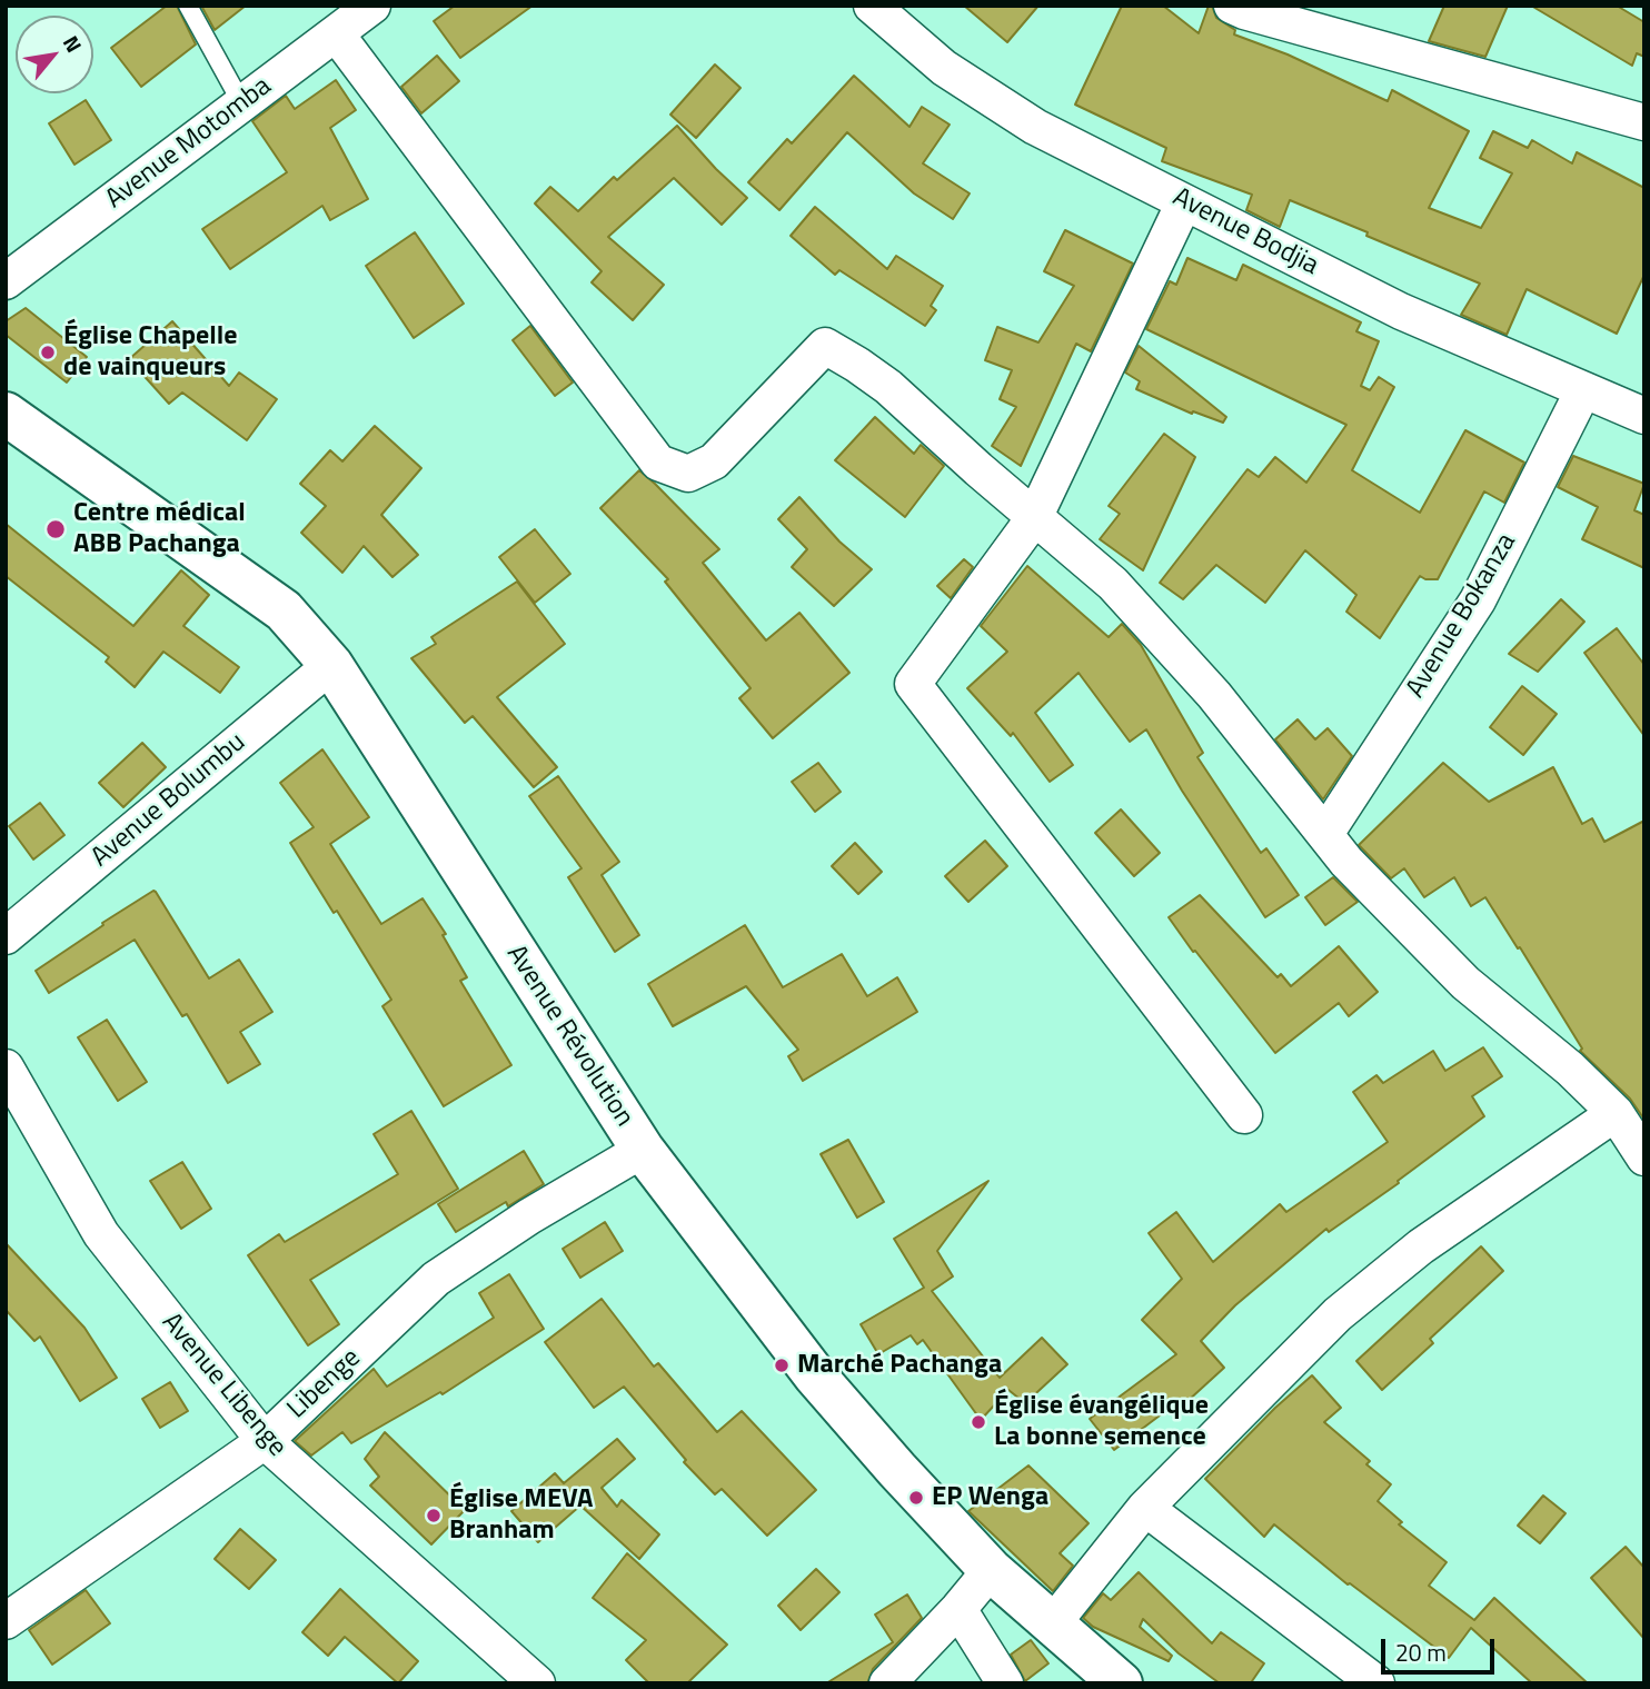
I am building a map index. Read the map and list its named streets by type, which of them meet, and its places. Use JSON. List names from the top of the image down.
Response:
{
  "streets": {
    "street": [
      "Avenue Motomba",
      "Avenue Bodjia",
      "Avenue Bokanza",
      "Avenue Bolumbu",
      "Avenue Révolution",
      "Libenge",
      "Avenue Libenge"
    ]
  },
  "crossings": [
    ["Avenue Bodjia", "Avenue Bokanza"],
    ["Avenue Bolumbu", "Avenue Révolution"],
    ["Avenue Révolution", "Libenge"],
    ["Libenge", "Avenue Libenge"]
  ],
  "places": [
    "Église Chapelle de vainqueurs",
    "Centre médical ABB Pachanga",
    "Marché Pachanga",
    "Église évangélique La bonne semence",
    "EP Wenga",
    "Église MEVA Branham"
  ],
  "scale_bar": "20 m",
  "north": "top right"
}
